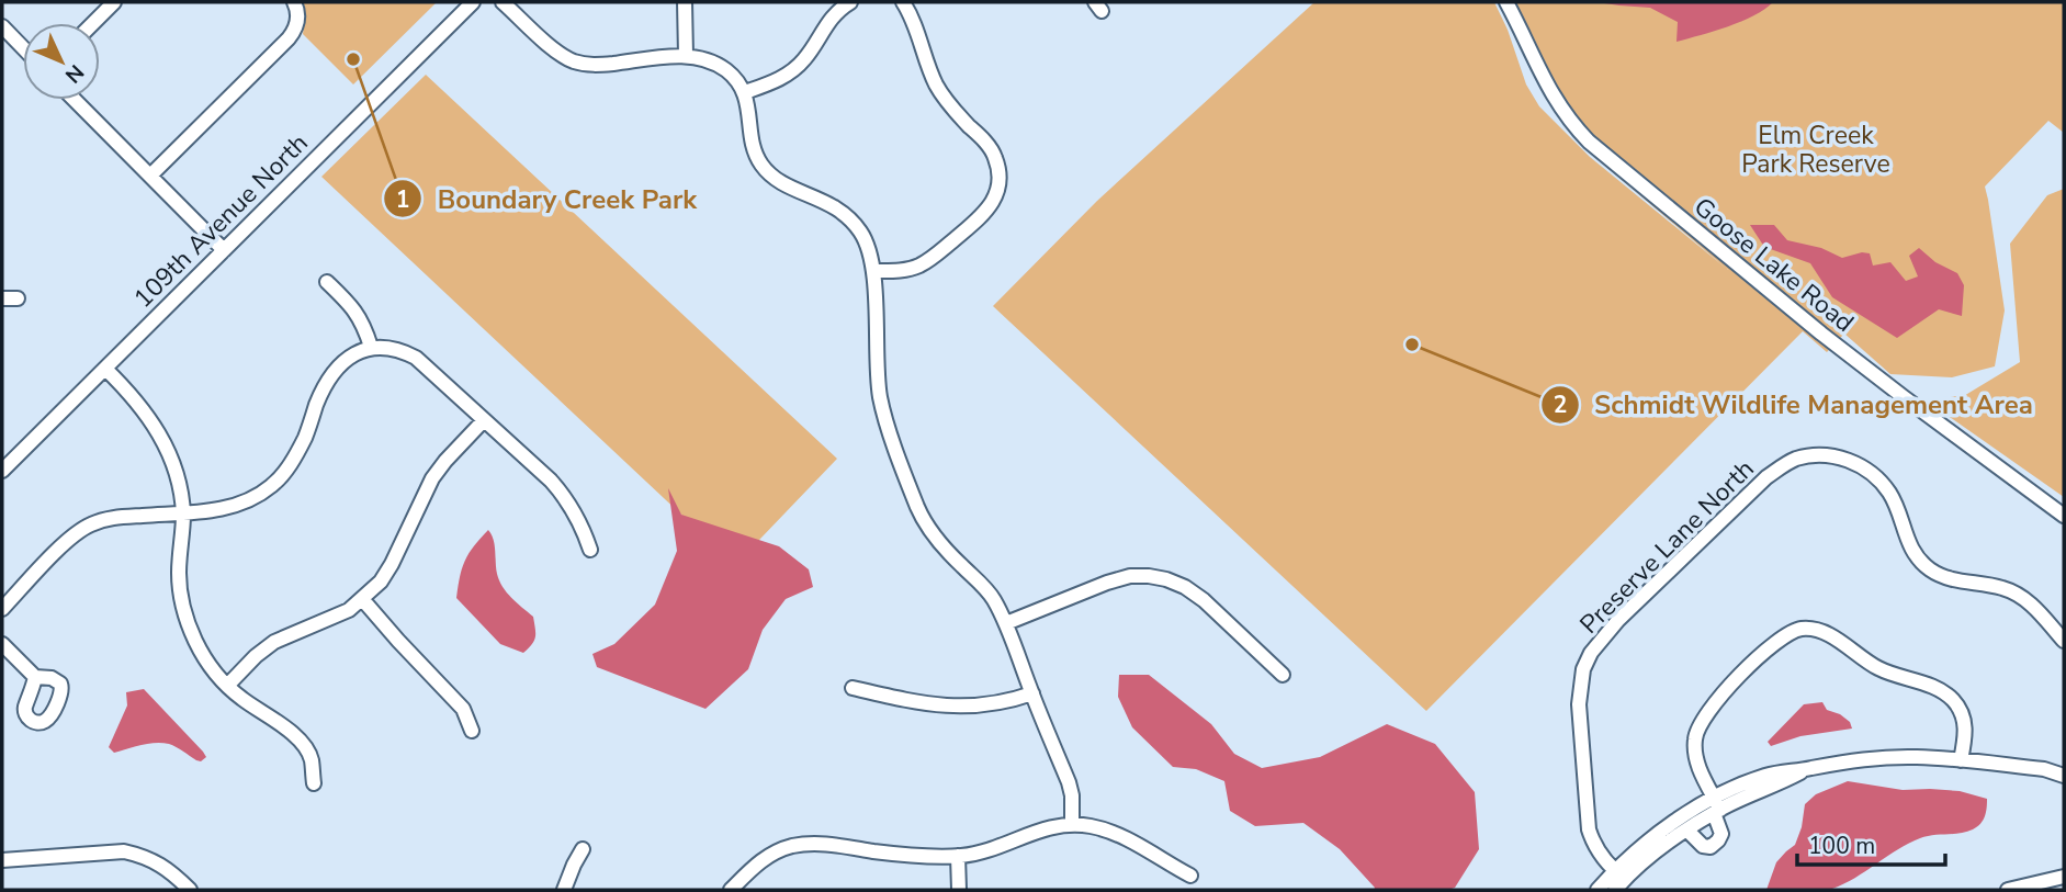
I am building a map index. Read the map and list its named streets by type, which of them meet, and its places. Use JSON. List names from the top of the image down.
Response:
{
  "streets": {
    "street": ["109th Avenue North", "Goose Lake Road", "Preserve Lane North"]
  },
  "parks": ["Elm Creek Park Reserve"],
  "places": ["Boundary Creek Park", "Schmidt Wildlife Management Area"],
  "scale_bar": "100 m",
  "north": "bottom right"
}
